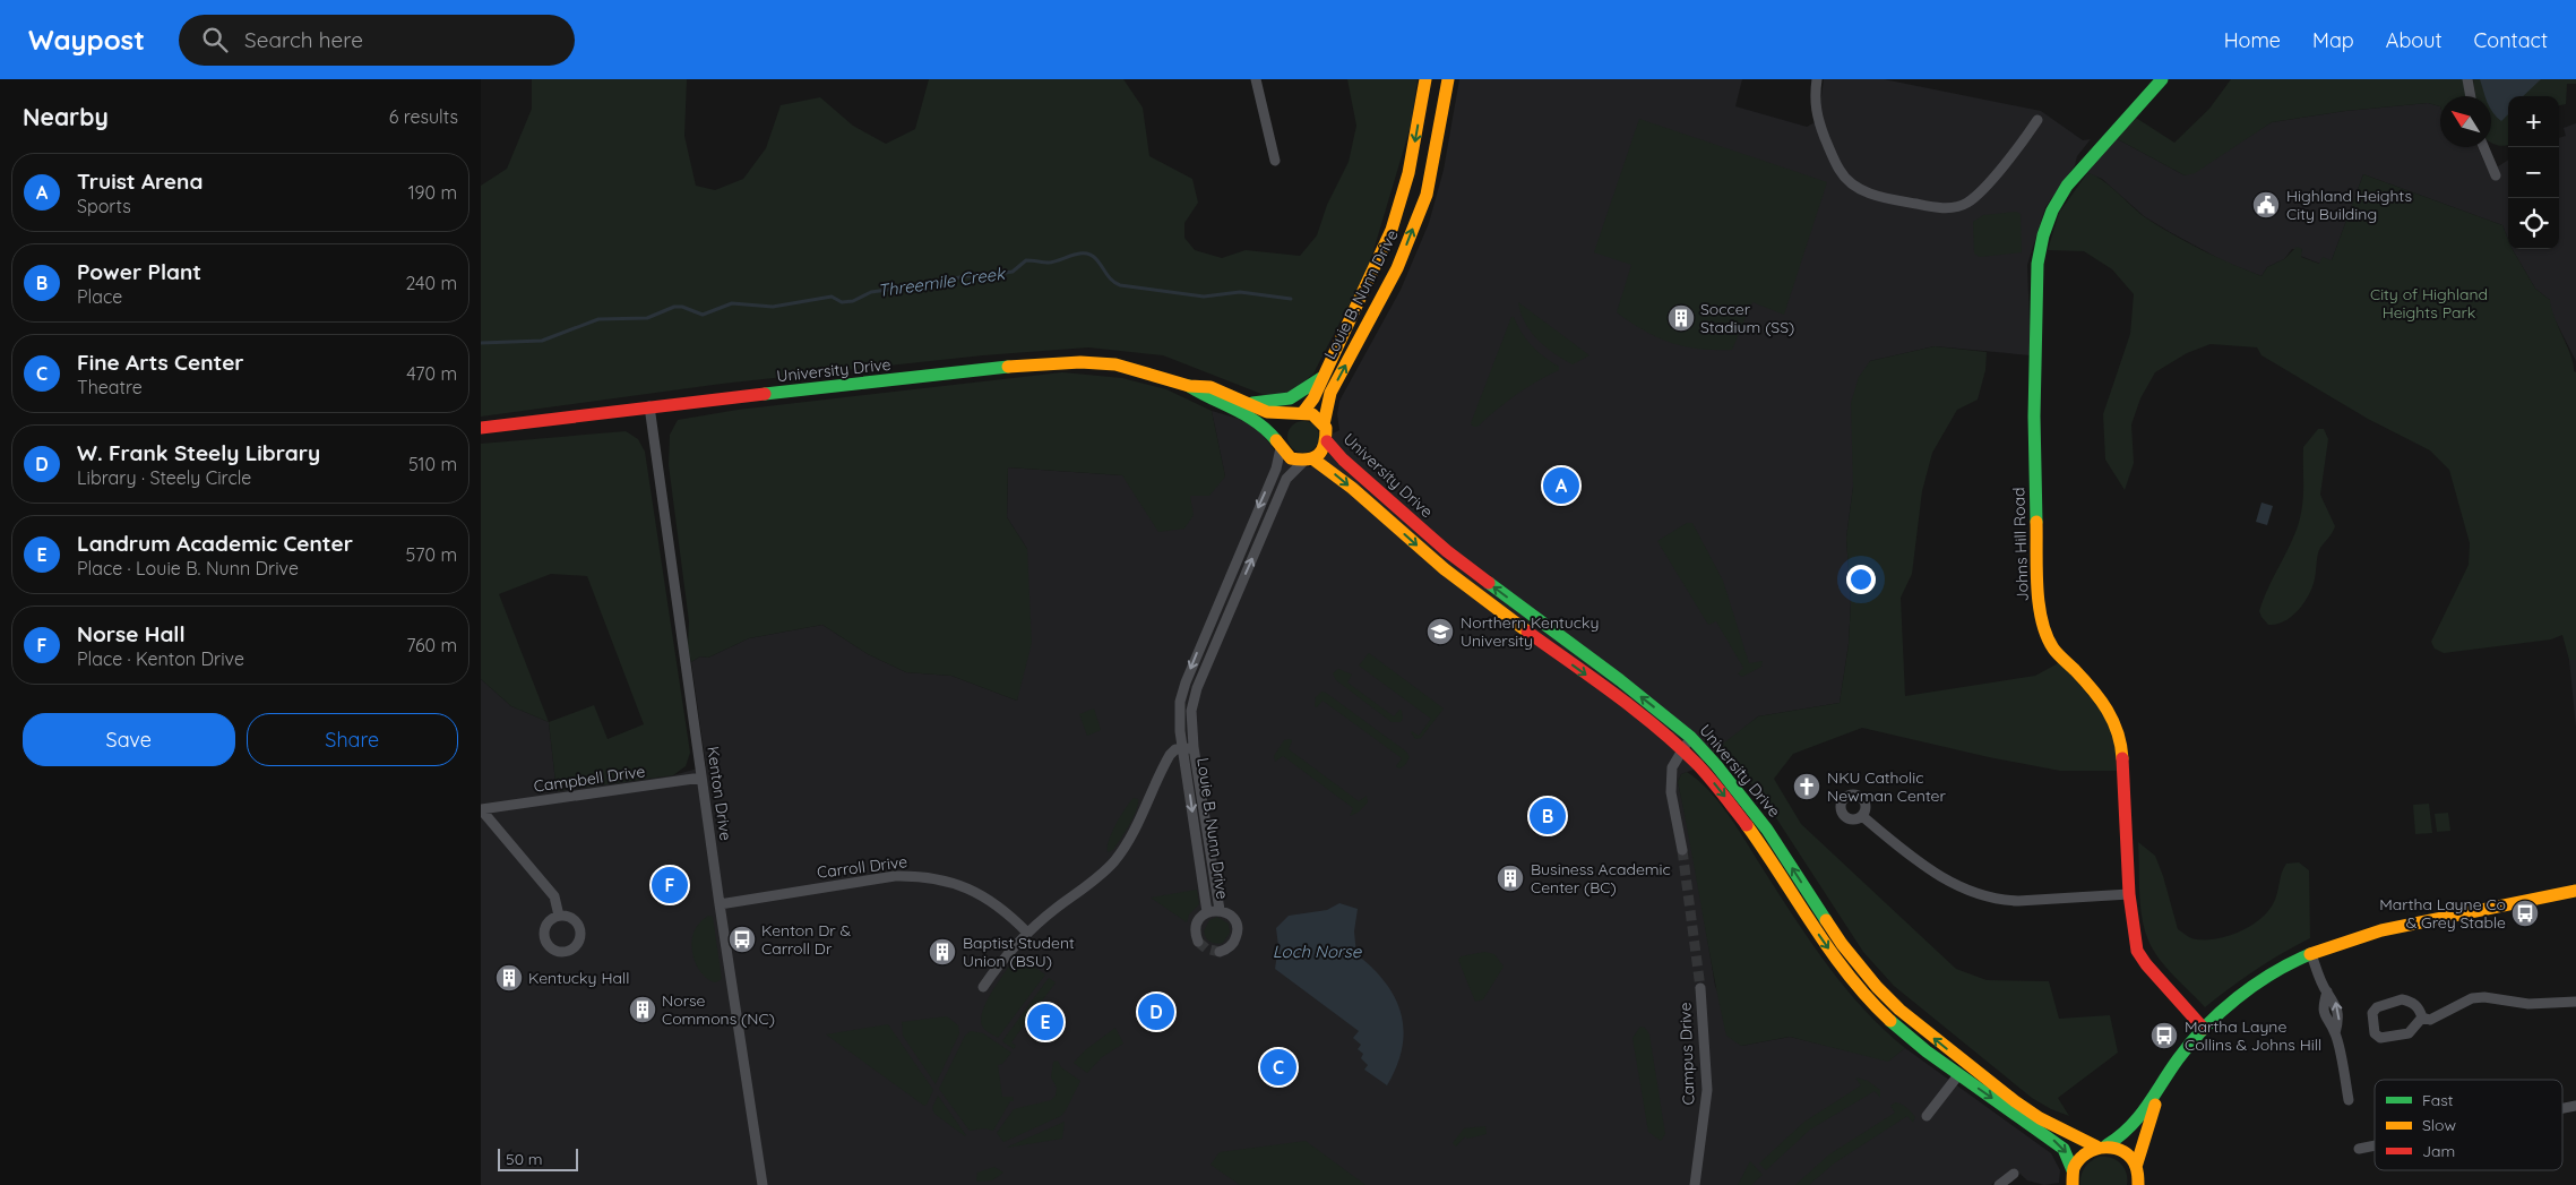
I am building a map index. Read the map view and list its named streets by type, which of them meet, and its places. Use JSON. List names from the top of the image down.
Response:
{
  "streets": {
    "street": [
      "Louie B. Nunn Drive",
      "University Drive",
      "Johns Hill Road",
      "Campbell Drive",
      "Kenton Drive",
      "Carroll Drive",
      "Campus Drive"
    ]
  },
  "crossings": [
    ["Louie B. Nunn Drive", "University Drive"],
    ["Louie B. Nunn Drive", "Carroll Drive"],
    ["University Drive", "Kenton Drive"],
    ["Campbell Drive", "Kenton Drive"],
    ["Kenton Drive", "Carroll Drive"]
  ],
  "water": ["Threemile Creek", "Loch Norse"],
  "parks": ["City of Highland Heights Park"],
  "places": {
    "public building": ["Highland Heights City Building"],
    "building": [
      "Soccer Stadium (SS)",
      "Business Academic Center (BC)",
      "Baptist Student Union (BSU)",
      "Kentucky Hall",
      "Norse Commons (NC)"
    ],
    "school or university": ["Northern Kentucky University"],
    "church": ["NKU Catholic Newman Center"],
    "bus stop": ["Martha Layne Co & Grey Stable", "Kenton Dr & Carroll Dr", "Martha Layne Collins & Johns Hill"]
  },
  "legend": ["Fast", "Slow", "Jam"],
  "scale_bar": "50 m",
  "north": "top left",
  "page": {
    "header": "Waypost",
    "search": "Search here",
    "nav": [
      "Home",
      "Map",
      "About",
      "Contact"
    ],
    "heading": ["Nearby", "6 results"],
    "map_buttons": ["+", "−"],
    "list": [
      {
        "mark": "A",
        "name": "Truist Arena",
        "note": "Sports",
        "value": "190 m"
      },
      {
        "mark": "B",
        "name": "Power Plant",
        "note": "Place",
        "value": "240 m"
      },
      {
        "mark": "C",
        "name": "Fine Arts Center",
        "note": "Theatre",
        "value": "470 m"
      },
      {
        "mark": "D",
        "name": "W. Frank Steely Library",
        "note": "Library · Steely Circle",
        "value": "510 m"
      },
      {
        "mark": "E",
        "name": "Landrum Academic Center",
        "note": "Place · Louie B. Nunn Drive",
        "value": "570 m"
      },
      {
        "mark": "F",
        "name": "Norse Hall",
        "note": "Place · Kenton Drive",
        "value": "760 m"
      }
    ],
    "pins": [
      "A",
      "B",
      "F",
      "D",
      "E",
      "C"
    ],
    "buttons": ["Save", "Share"],
    "scale": "50 m"
  }
}
